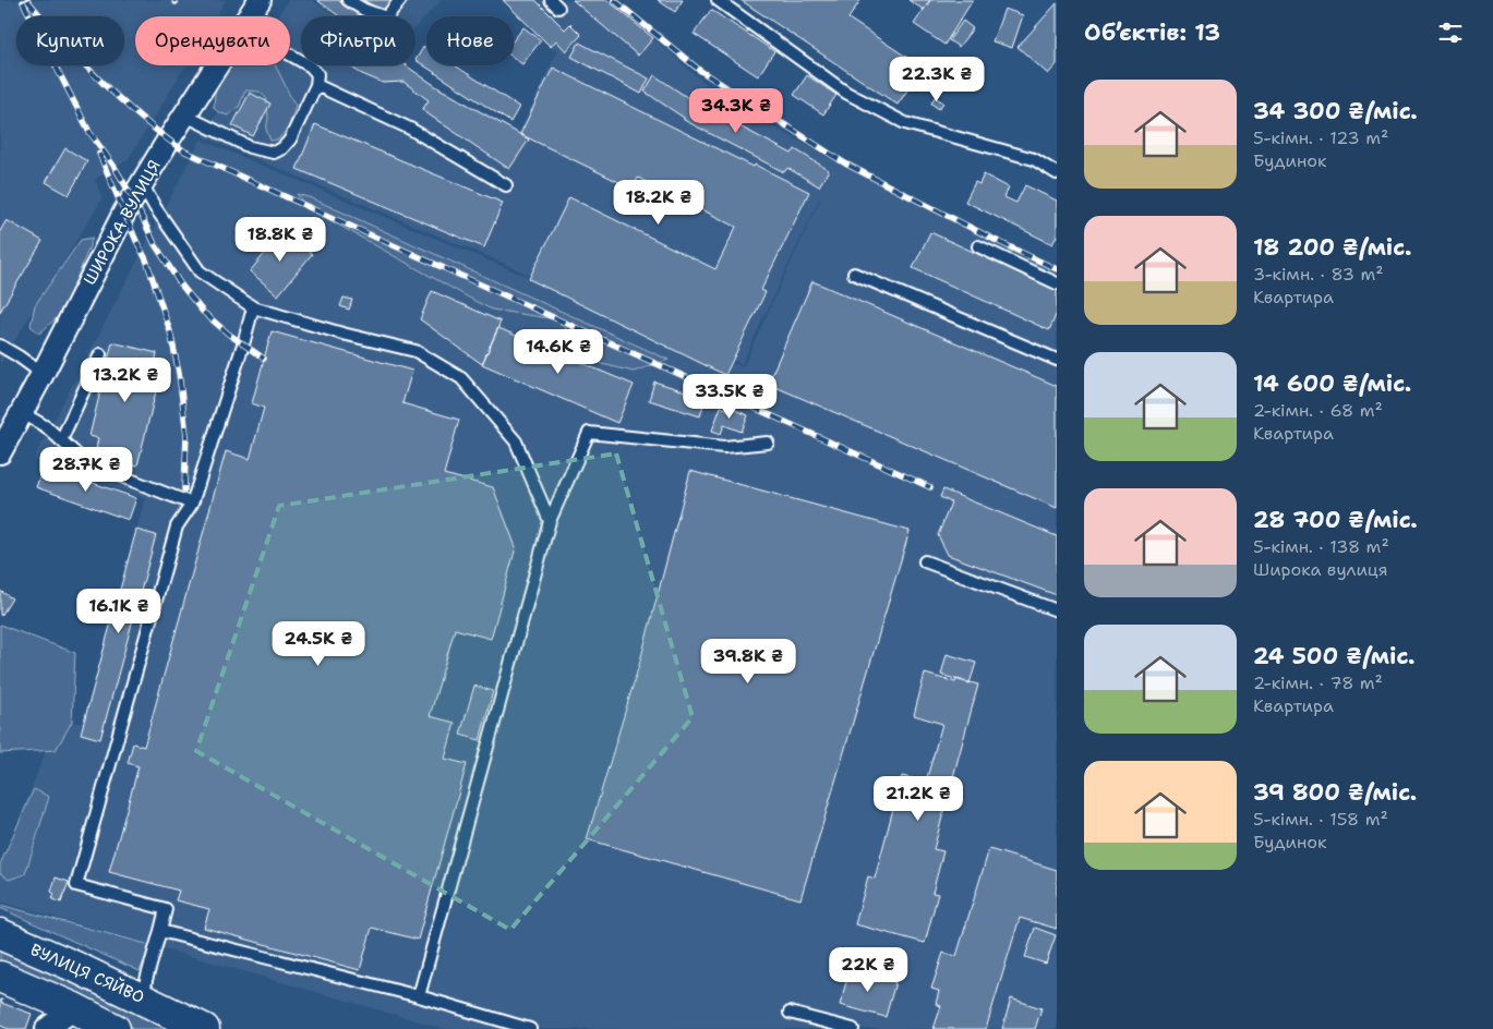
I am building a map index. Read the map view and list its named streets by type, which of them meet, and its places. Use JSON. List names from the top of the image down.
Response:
{
  "streets": {
    "main road": ["ВУЛИЦЯ СЯЙВО"],
    "street": ["ШИРОКА ВУЛИЦЯ"]
  },
  "page": {
    "heading": "Об’єктів: 13",
    "chip": [
      "Купити",
      "Орендувати",
      "Фільтри",
      "Нове"
    ],
    "price": [
      "22.3K ₴",
      "34.3K ₴",
      "18.2K ₴",
      "18.8K ₴",
      "14.6K ₴",
      "13.2K ₴",
      "33.5K ₴",
      "28.7K ₴",
      "16.1K ₴",
      "24.5K ₴",
      "39.8K ₴",
      "21.2K ₴",
      "22K ₴"
    ],
    "list": [
      {
        "name": "34 300 ₴/міс.",
        "note": "5-кімн. · 123 m² · Будинок"
      },
      {
        "name": "18 200 ₴/міс.",
        "note": "3-кімн. · 83 m² · Квартира"
      },
      {
        "name": "14 600 ₴/міс.",
        "note": "2-кімн. · 68 m² · Квартира"
      },
      {
        "name": "28 700 ₴/міс.",
        "note": "5-кімн. · 138 m² · Широка вулиця"
      },
      {
        "name": "24 500 ₴/міс.",
        "note": "2-кімн. · 78 m² · Квартира"
      },
      {
        "name": "39 800 ₴/міс.",
        "note": "5-кімн. · 158 m² · Будинок"
      }
    ]
  }
}
